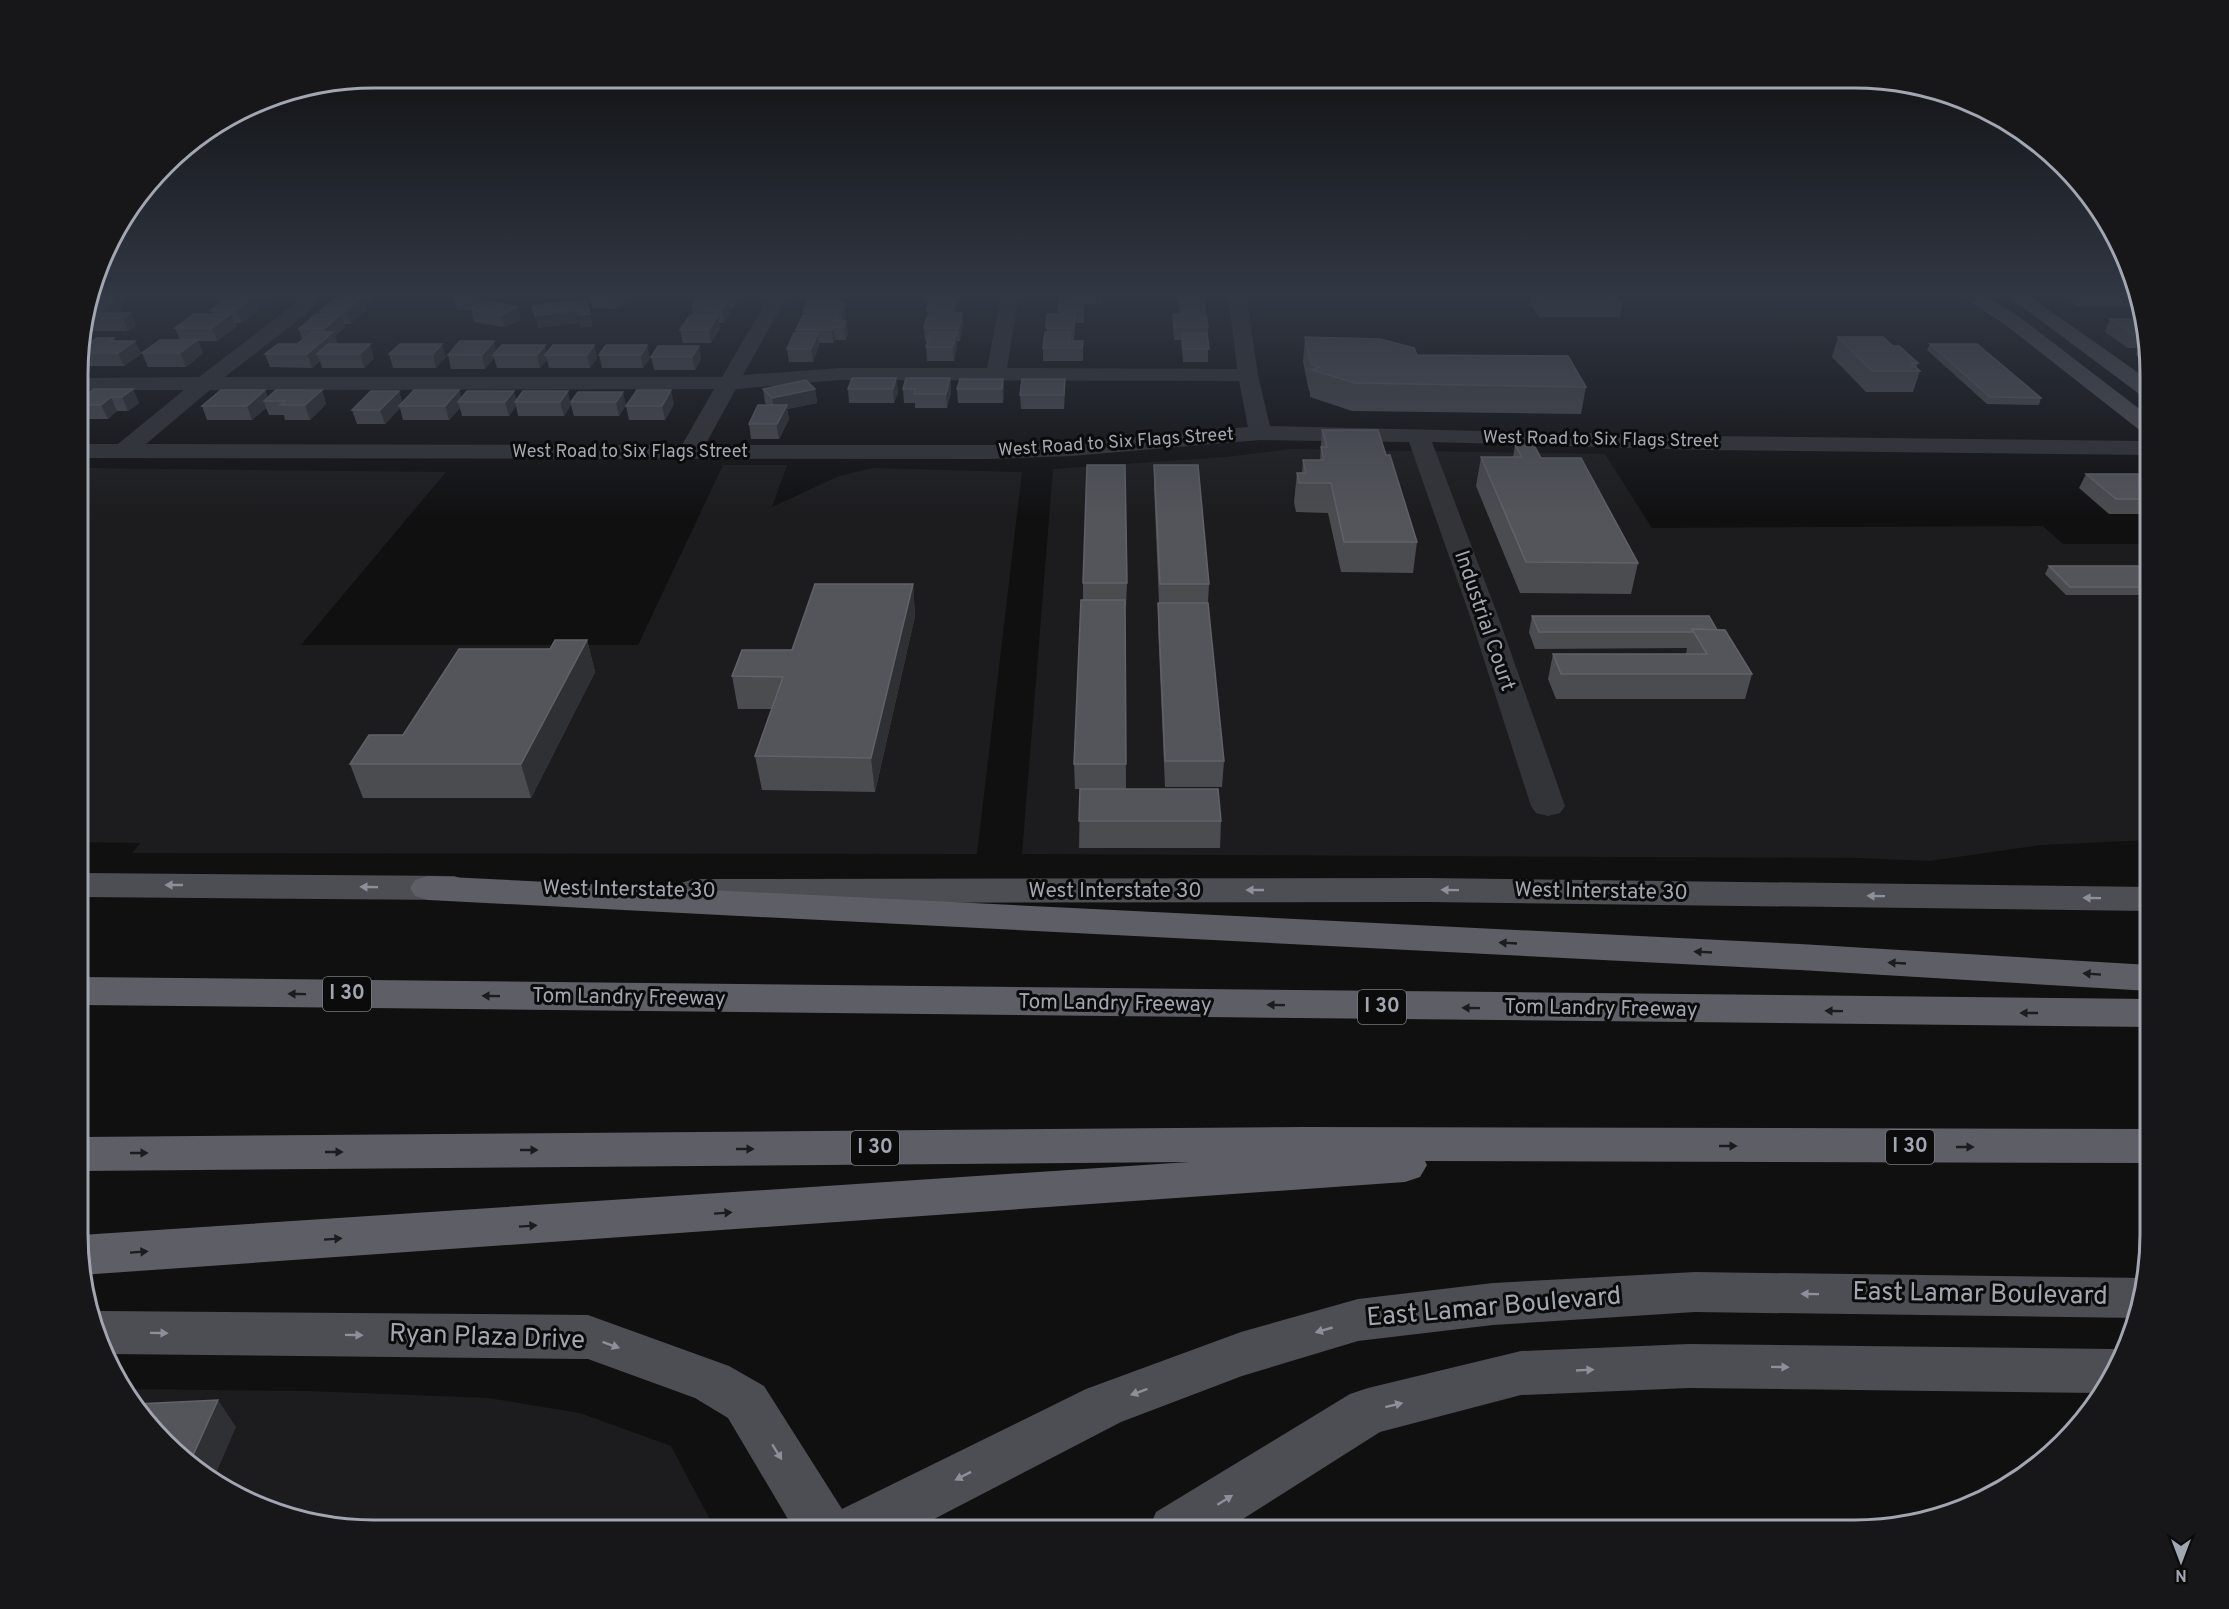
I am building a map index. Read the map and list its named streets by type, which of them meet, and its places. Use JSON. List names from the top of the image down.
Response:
{
  "streets": {
    "highway": ["I 30", "Tom Landry Freeway"],
    "main road": ["West Interstate 30", "East Lamar Boulevard", "Ryan Plaza Drive"],
    "street": ["West Road to Six Flags Street", "Industrial Court"]
  },
  "crossings": [
    ["West Road to Six Flags Street", "Industrial Court"]
  ],
  "one_way": ["West Interstate 30", "Ryan Plaza Drive"],
  "north": "bottom"
}
